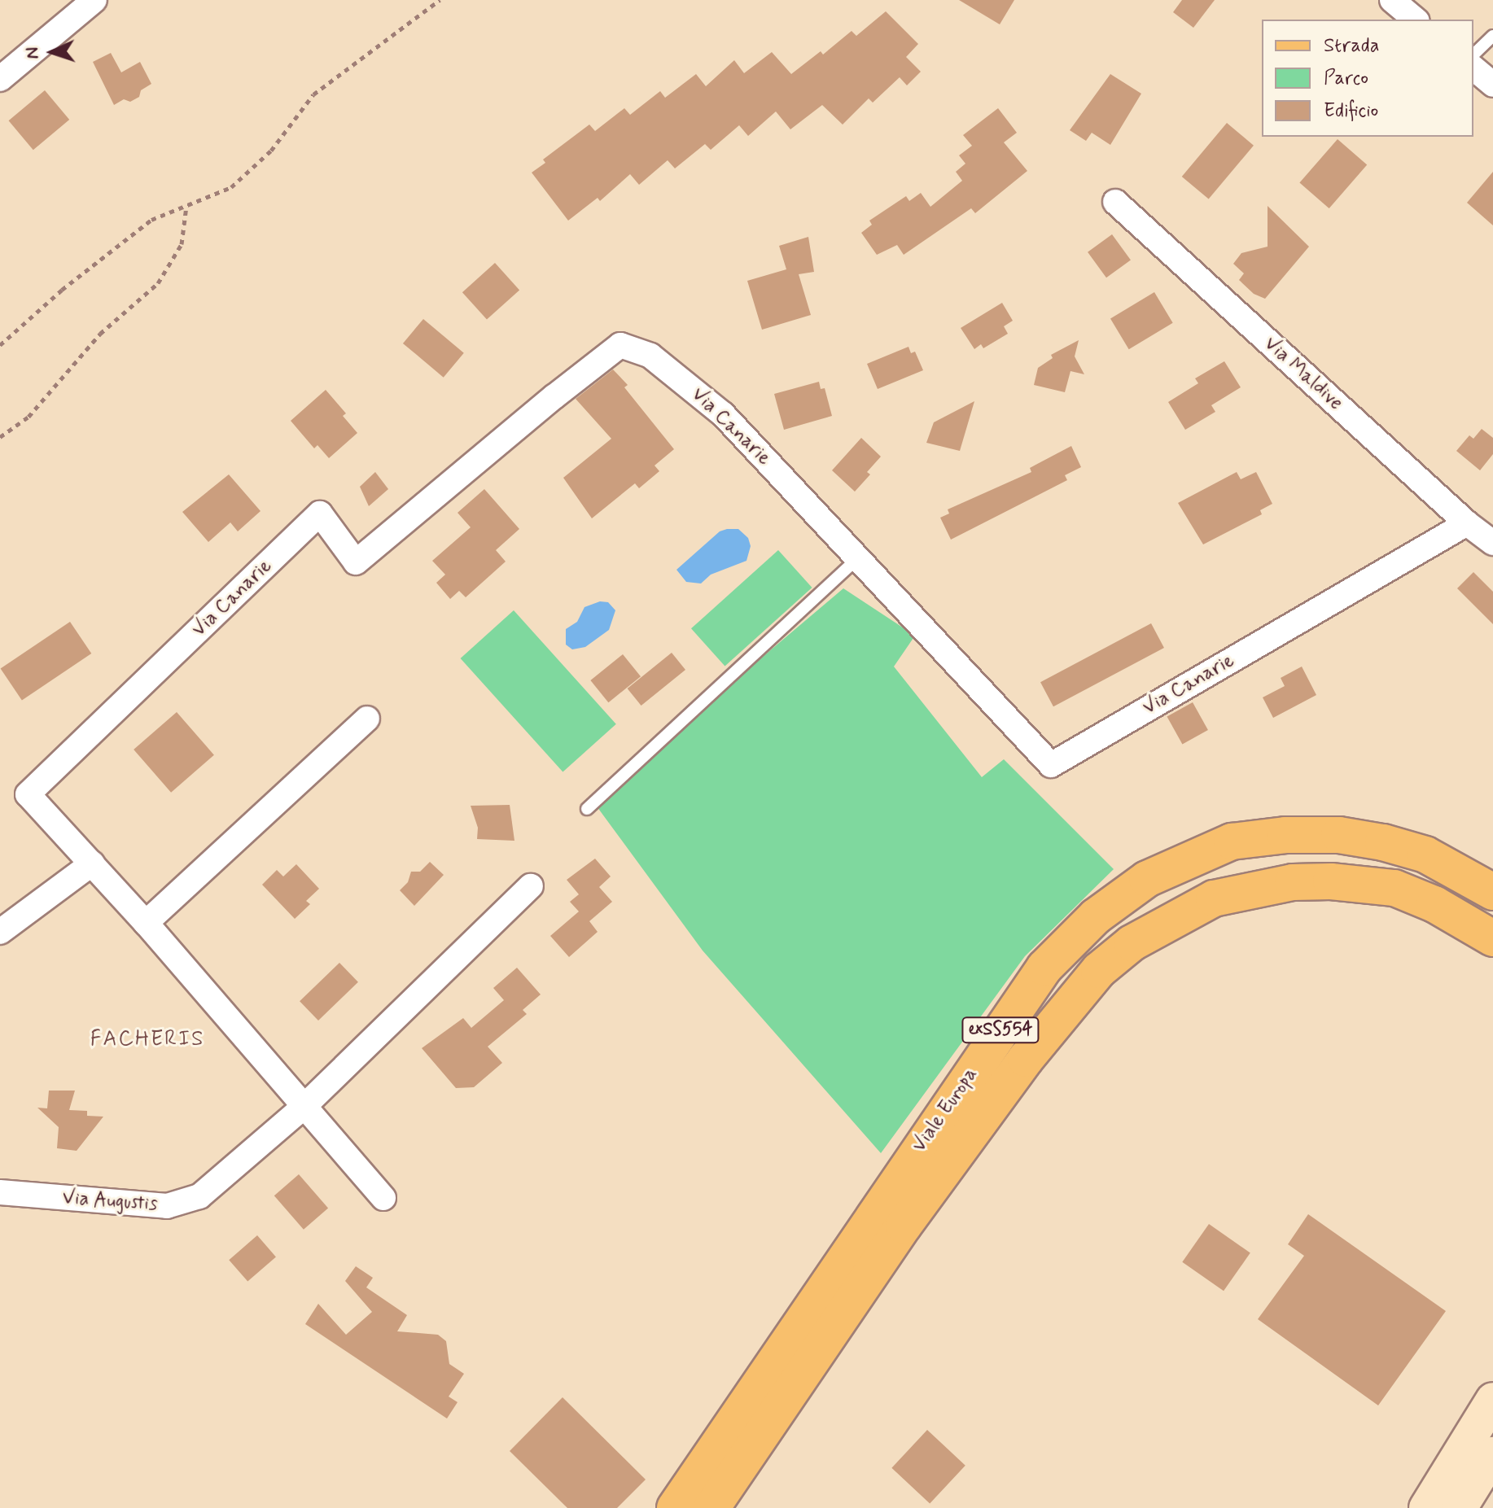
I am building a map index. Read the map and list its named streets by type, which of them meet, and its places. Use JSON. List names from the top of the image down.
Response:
{
  "streets": {
    "main road": ["exSS554", "Viale Europa"],
    "street": ["Via Maldive", "Via Canarie", "Via Augustis"]
  },
  "crossings": [
    ["Via Maldive", "Via Canarie"]
  ],
  "districts": ["FACHERIS"],
  "legend": ["Strada", "Parco", "Edificio"],
  "north": "left"
}
